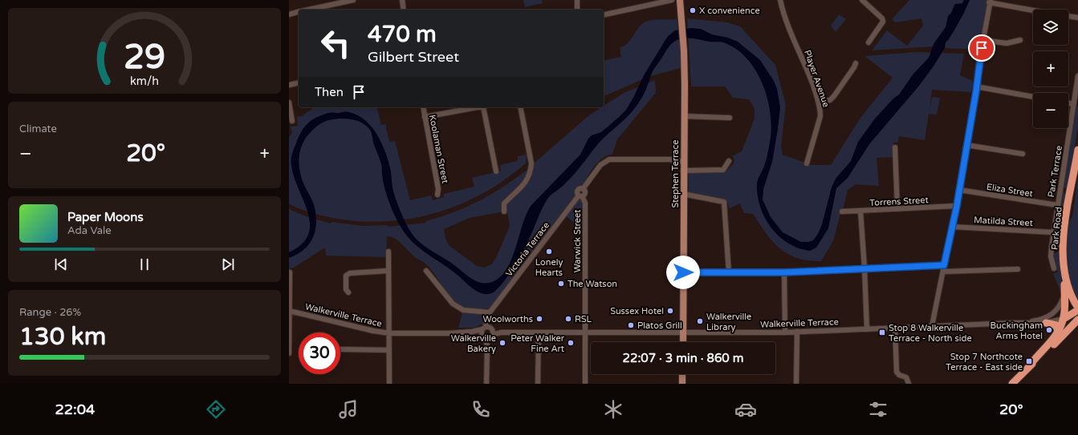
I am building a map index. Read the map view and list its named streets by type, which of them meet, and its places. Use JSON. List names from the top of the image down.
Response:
{
  "streets": {
    "highway": ["Park Road"],
    "main road": ["Stephen Terrace"],
    "street": [
      "Player Avenue",
      "Koolaman Street",
      "Park Terrace",
      "Eliza Street",
      "Torrens Street",
      "Matilda Street",
      "Warwick Street",
      "Victoria Terrace",
      "Walkerville Terrace"
    ]
  },
  "crossings": [
    ["Park Terrace", "Eliza Street"],
    ["Park Terrace", "Matilda Street"],
    ["Stephen Terrace", "Victoria Terrace"],
    ["Stephen Terrace", "Walkerville Terrace"],
    ["Warwick Street", "Victoria Terrace"],
    ["Warwick Street", "Walkerville Terrace"],
    ["Victoria Terrace", "Walkerville Terrace"]
  ],
  "places": {
    "other": [
      "X convenience",
      "Lonely Hearts",
      "The Watson",
      "Sussex Hotel",
      "Woolworths",
      "RSL",
      "Walkerville Library",
      "Platos Grill",
      "Buckingham Arms Hotel",
      "Walkerville Bakery",
      "Peter Walker Fine Art"
    ],
    "transit": ["Stop 8 Walkerville Terrace - North side", "Stop 7 Northcote Terrace - East side"]
  },
  "page": {
    "map_buttons": ["+", "−"],
    "turn": ["470 m", "Gilbert Street"],
    "then": "Then",
    "tile": [
      "Climate",
      ["Range · 26%", "130 km"]
    ],
    "heat": ["−", "20°", "+"],
    "song": ["Paper Moons", "Ada Vale"],
    "limit": "30",
    "trip": "22:07 · 3 min · 860 m",
    "tabs": ["22:04", "20°"],
    "gauge": ["29", "km/h"]
  }
}
